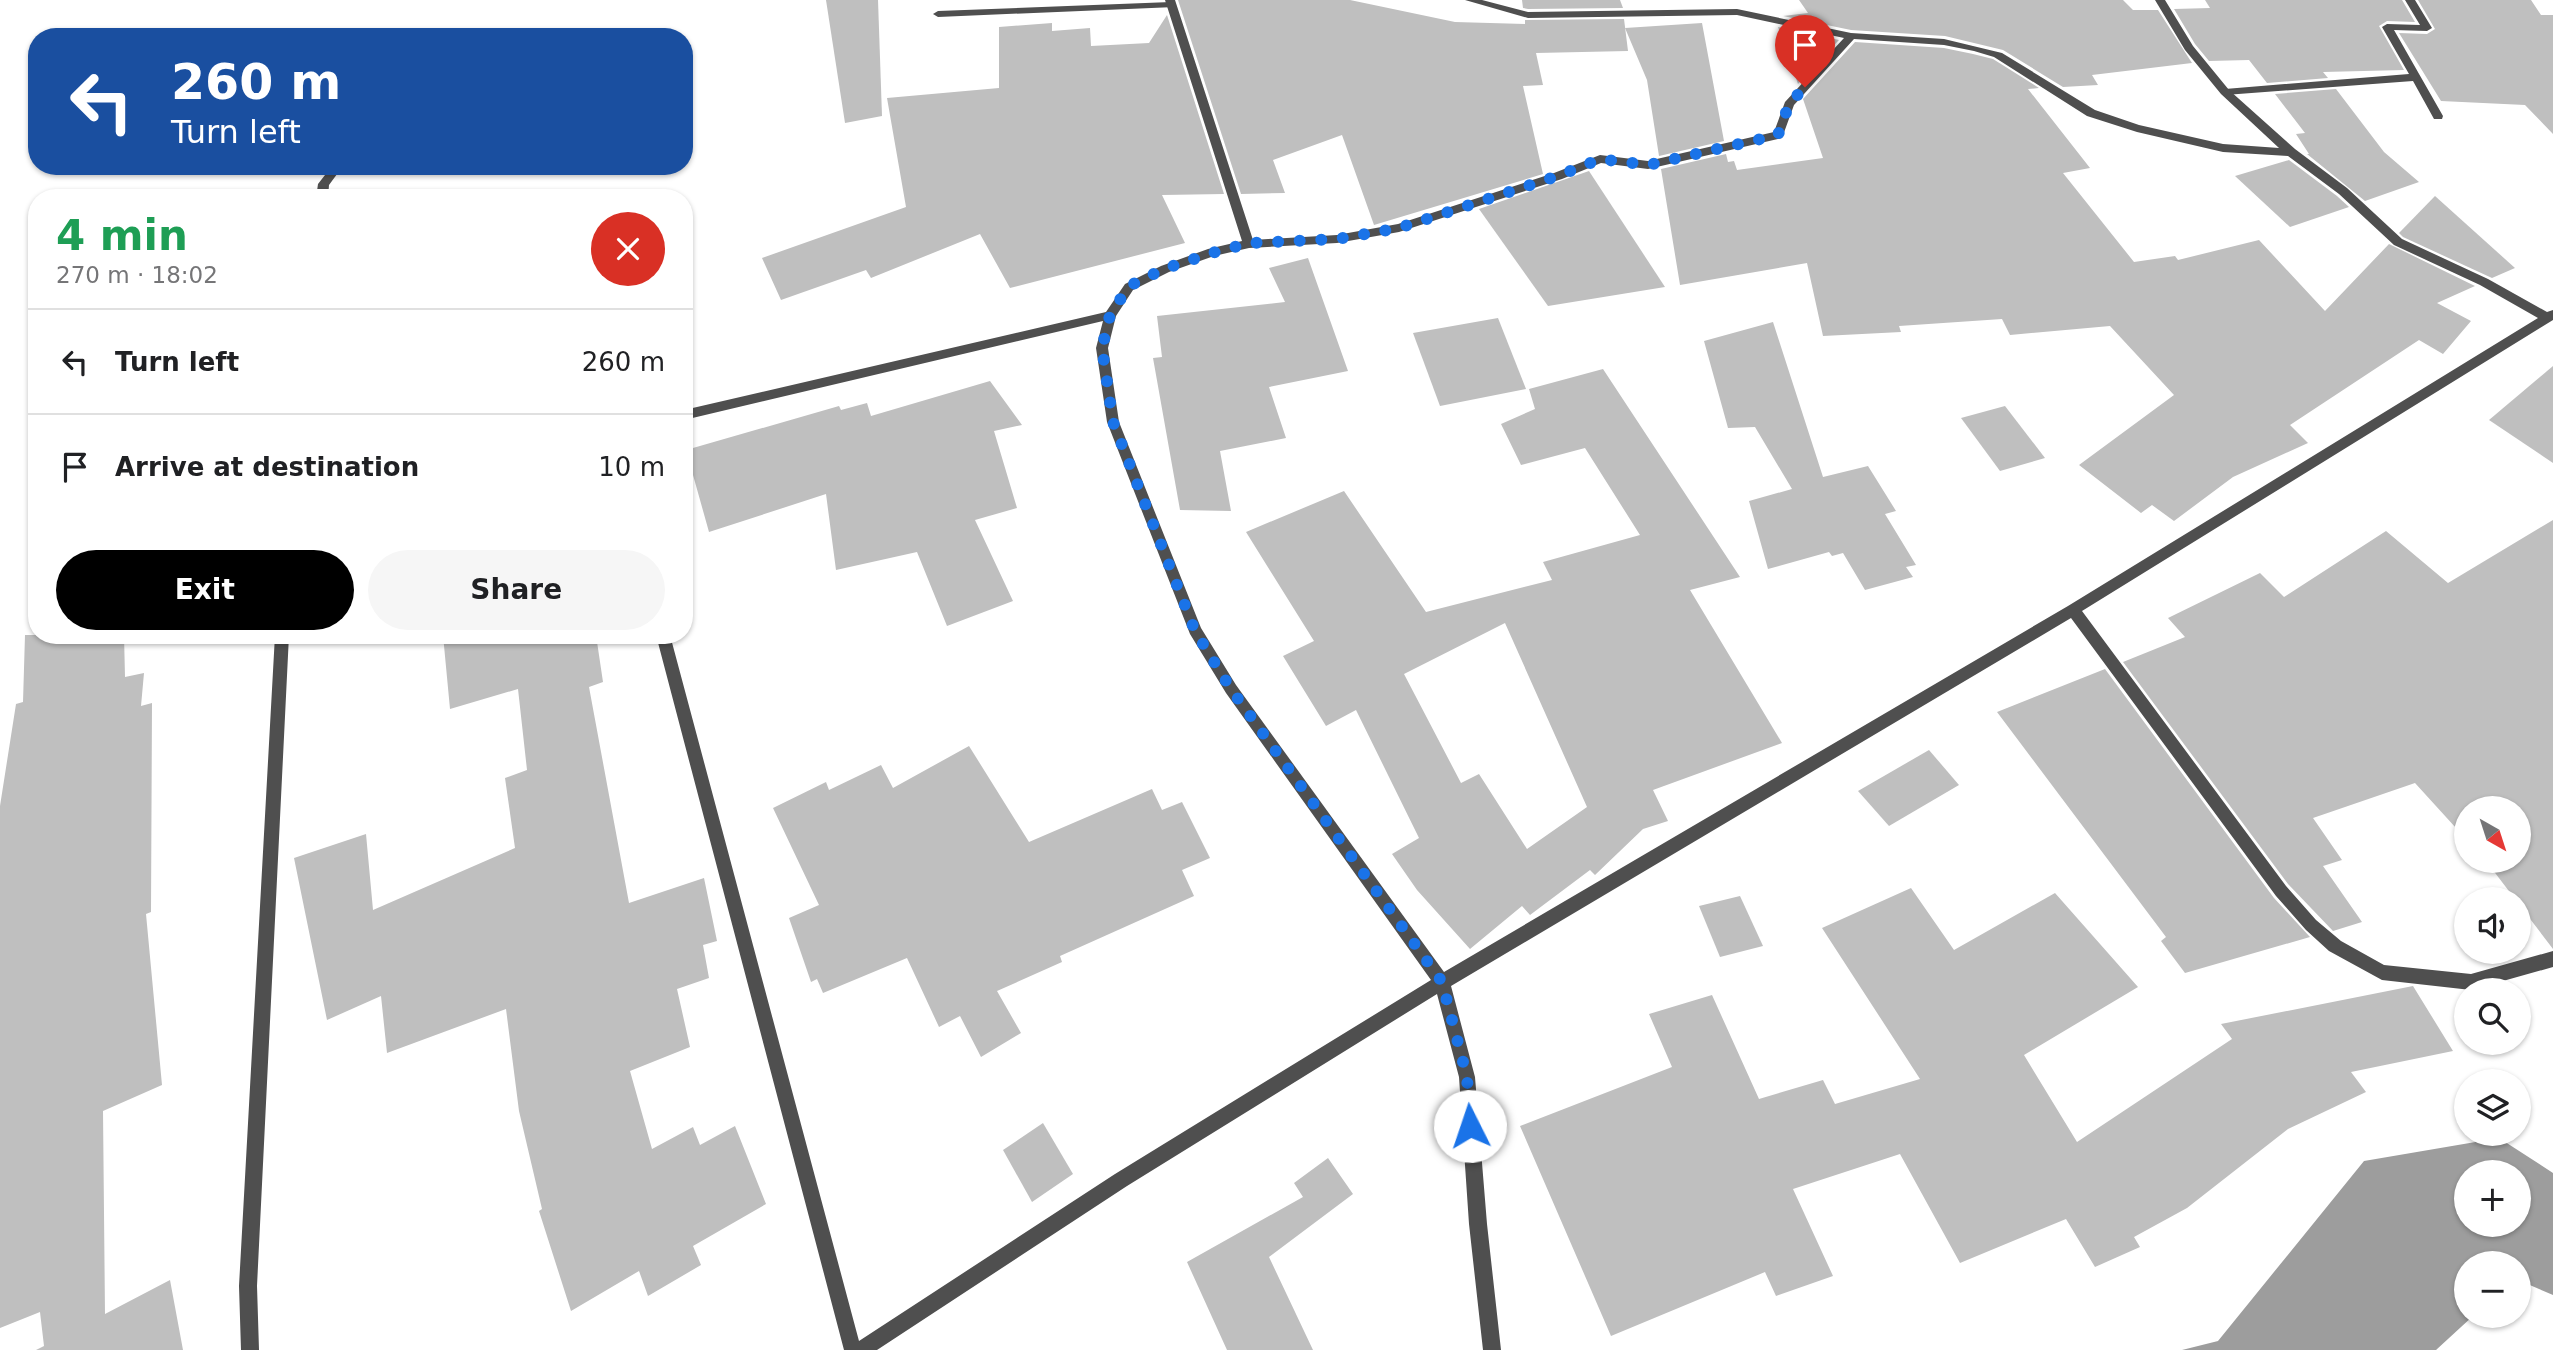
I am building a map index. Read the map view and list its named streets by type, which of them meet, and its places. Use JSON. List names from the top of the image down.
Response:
{
  "north": "bottom right",
  "page": {
    "turn": ["260 m", "Turn left"],
    "heading": ["4 min", "270 m · 18:02"],
    "list": [
      {
        "name": "Turn left",
        "value": "260 m"
      },
      {
        "name": "Arrive at destination",
        "value": "10 m"
      }
    ],
    "buttons": ["Exit", "Share"],
    "map_buttons": ["+", "−"]
  }
}
